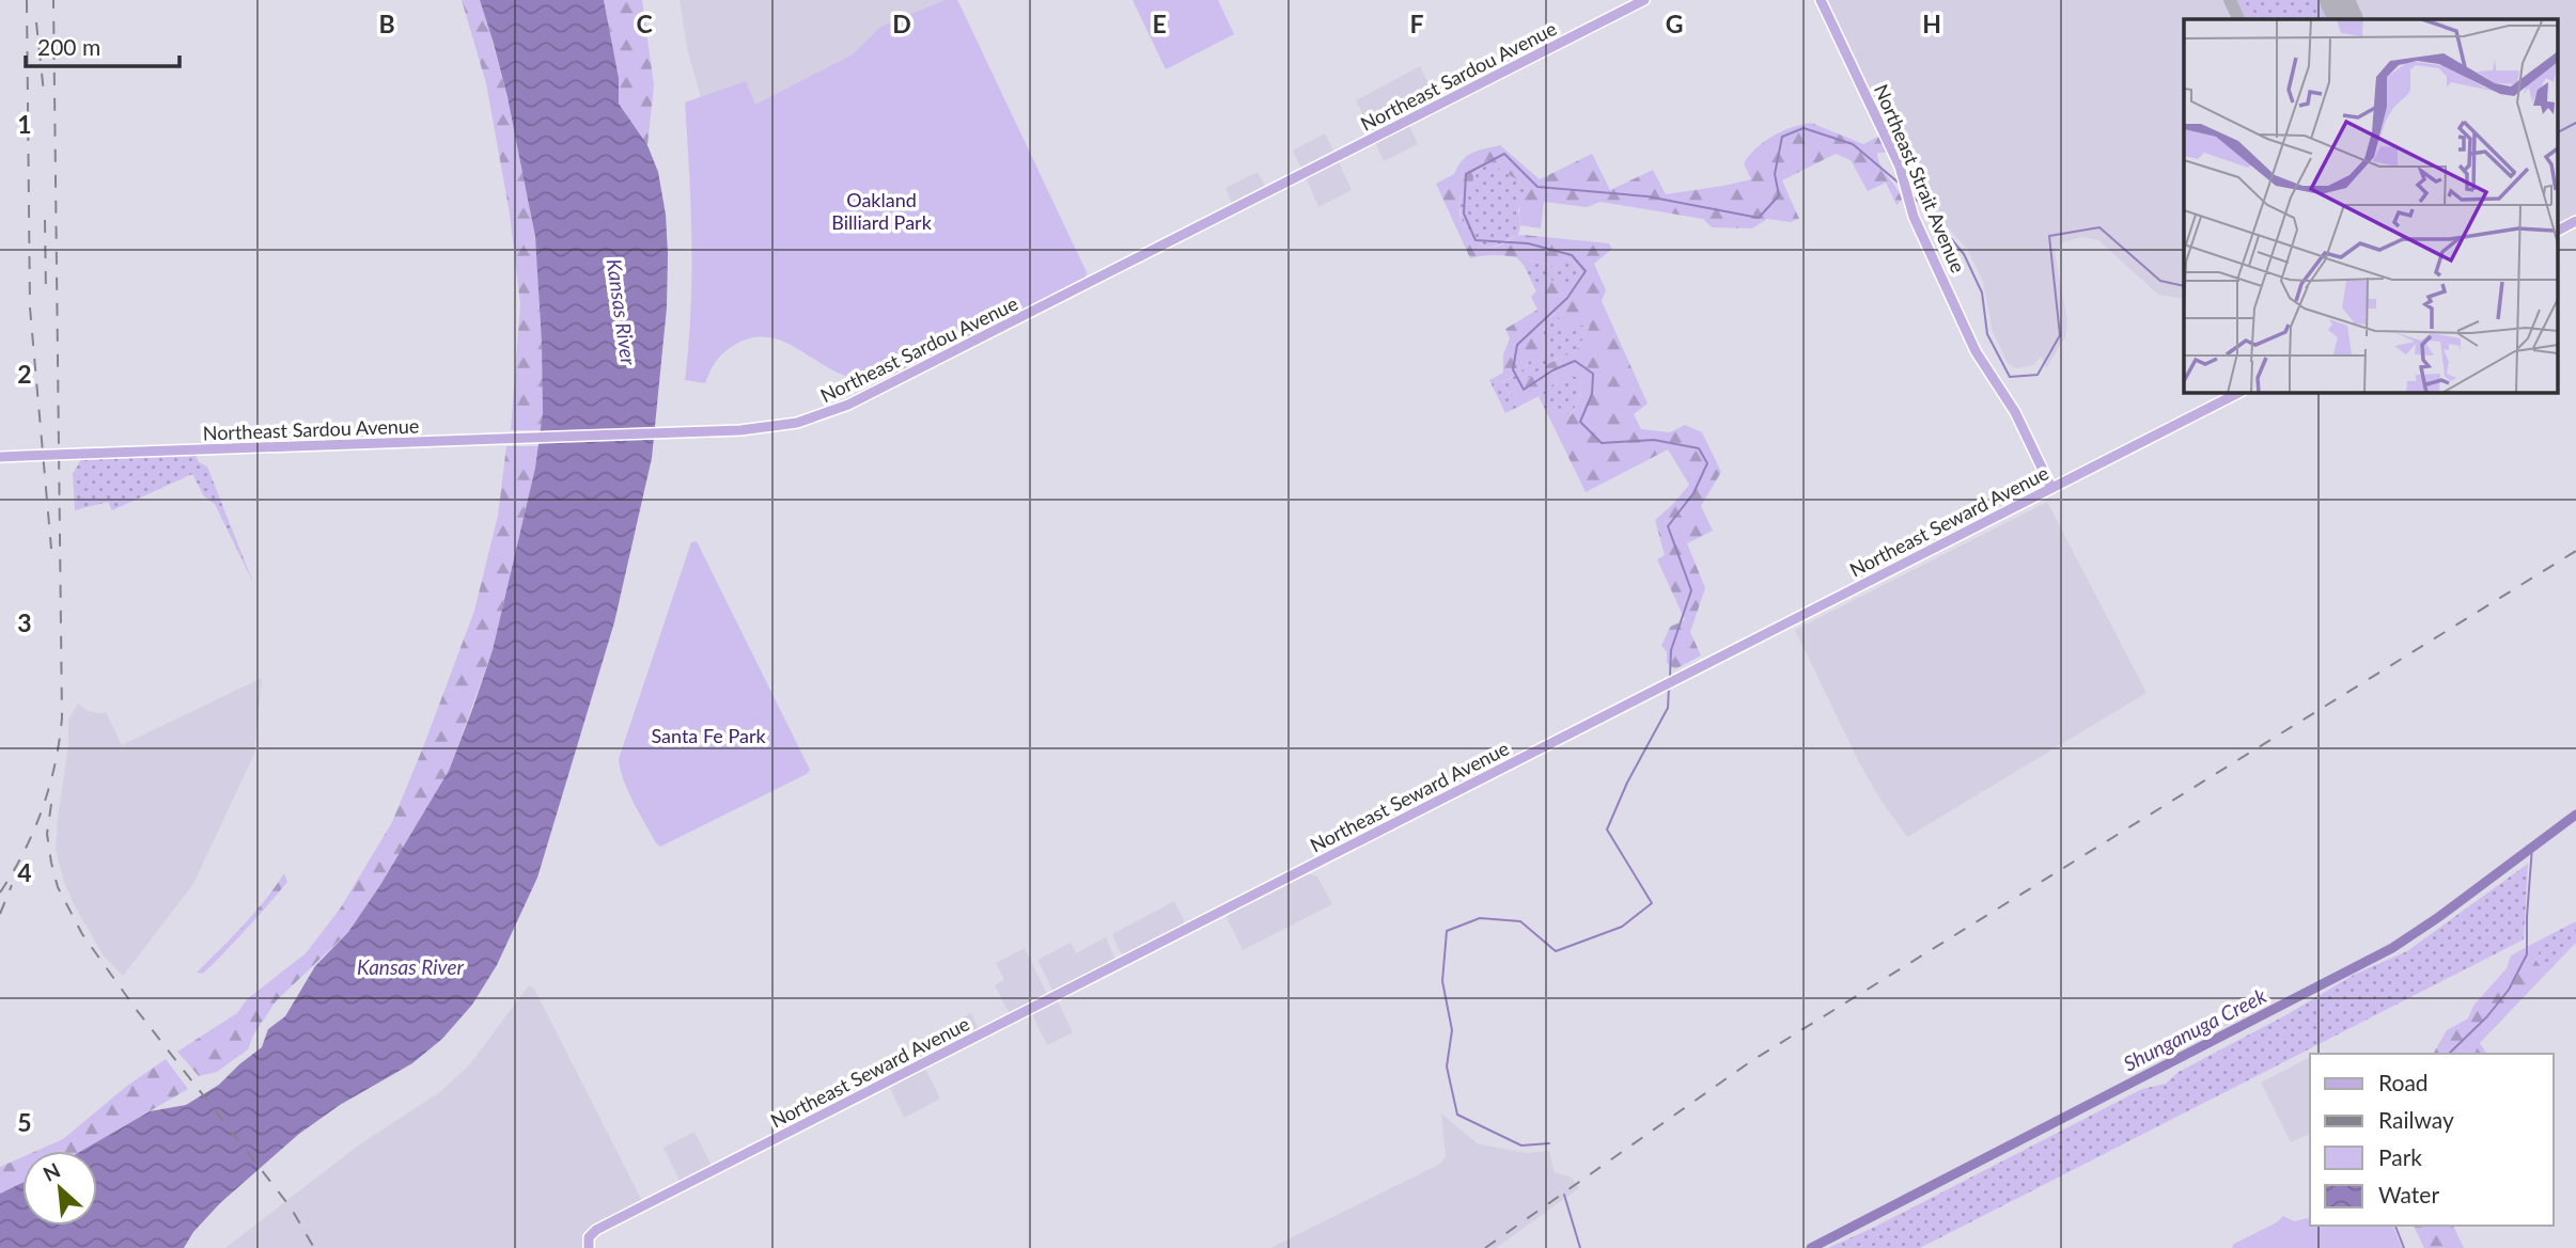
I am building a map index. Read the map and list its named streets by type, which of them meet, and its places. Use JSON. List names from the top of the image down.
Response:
{
  "streets": {
    "main road": ["Northeast Sardou Avenue", "Northeast Strait Avenue", "Northeast Seward Avenue"]
  },
  "crossings": [
    ["Northeast Strait Avenue", "Northeast Seward Avenue"]
  ],
  "water": ["Kansas River", "Shunganuga Creek"],
  "parks": ["Oakland Billiard Park", "Santa Fe Park"],
  "legend": [
    "Road",
    "Railway",
    "Park",
    "Water"
  ],
  "scale_bar": "200 m",
  "north": "top left",
  "grid": {
    "columns": [
      "B",
      "C",
      "D",
      "E",
      "F",
      "G",
      "H"
    ],
    "rows": [
      "1",
      "2",
      "3",
      "4",
      "5"
    ]
  }
}
